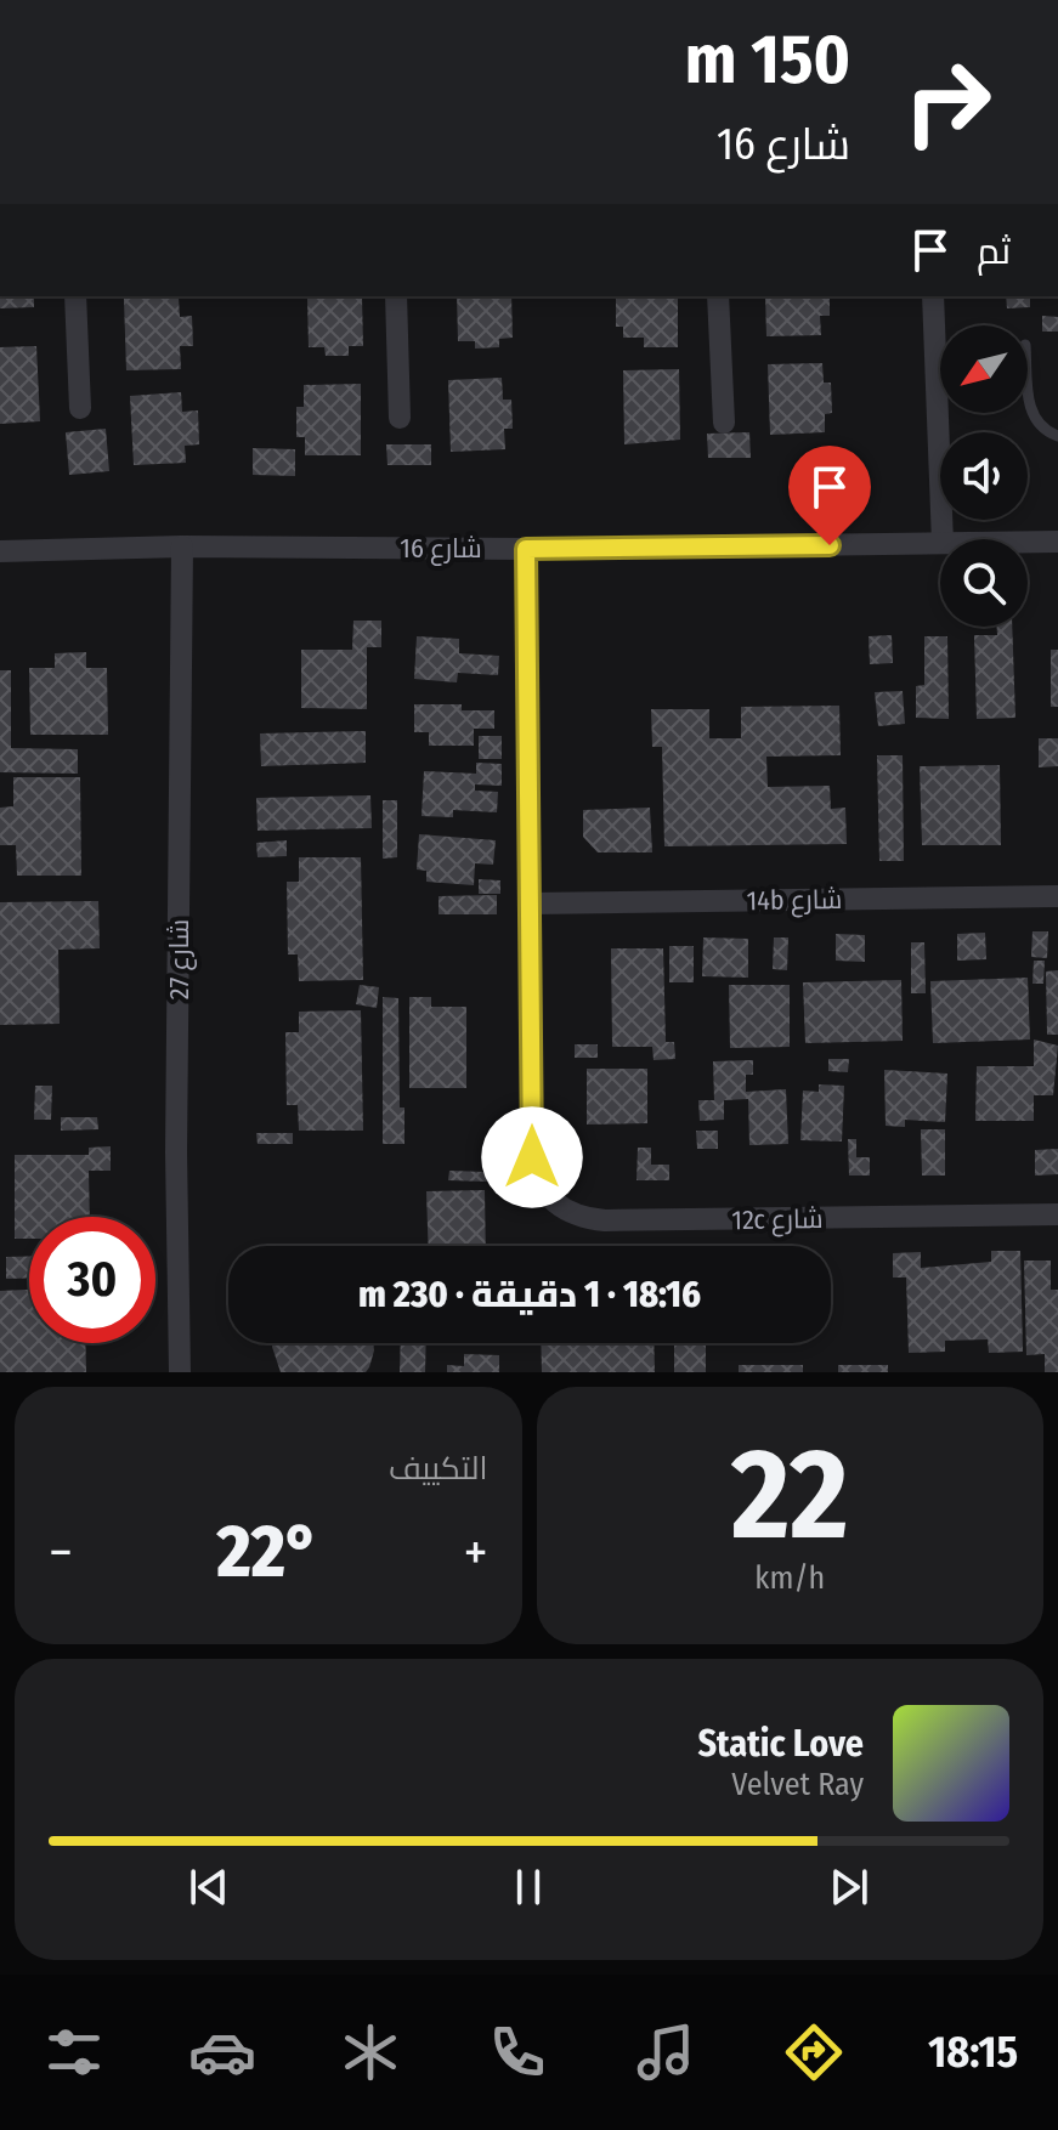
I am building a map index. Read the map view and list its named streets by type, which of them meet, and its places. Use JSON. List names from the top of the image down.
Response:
{
  "streets": {
    "street": [
      "شارع 16",
      "14b شارع",
      "شارع 27",
      "12c شارع"
    ]
  },
  "crossings": [
    ["شارع 16", "شارع 27"],
    ["14b شارع", "12c شارع"]
  ],
  "north": "bottom left",
  "page": {
    "turn": ["150 m", "شارع 16"],
    "then": "ثم",
    "limit": "30",
    "trip": "18:16 · 1 دقيقة · 230 m",
    "tile": [
      ["22", "km/h"],
      "التكييف"
    ],
    "heat": ["−", "22°", "+"],
    "song": ["Static Love", "Velvet Ray"],
    "tabs": "18:15"
  }
}
